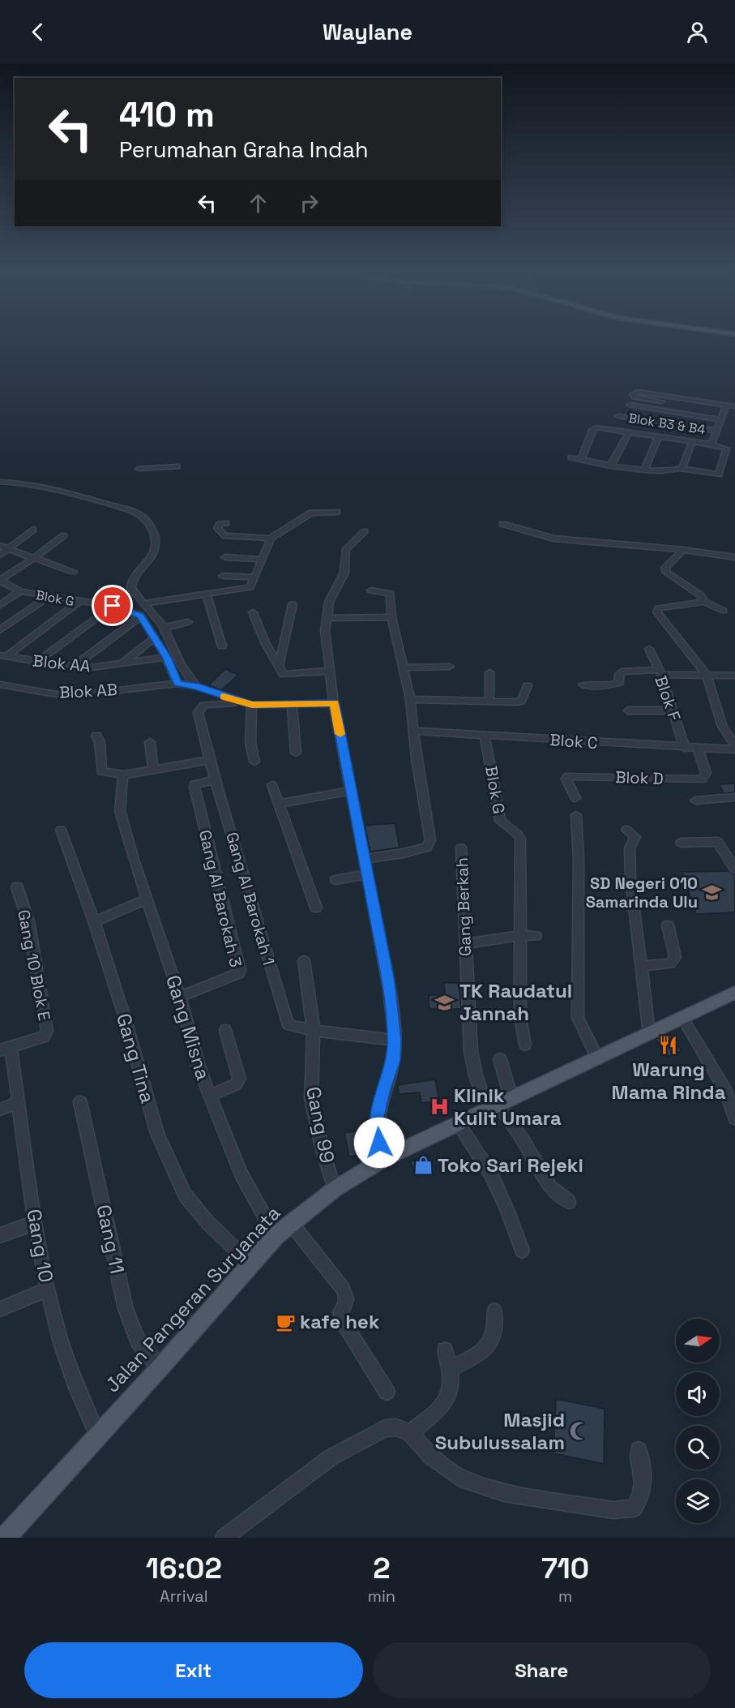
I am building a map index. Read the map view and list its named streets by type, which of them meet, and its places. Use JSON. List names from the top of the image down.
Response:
{
  "streets": {
    "main road": ["Jalan Pangeran Suryanata"],
    "street": [
      "Blok B3 & B4",
      "Blok G",
      "Blok AA",
      "Blok AB",
      "Blok F",
      "Blok C",
      "Blok D",
      "Gang Al Barokah 3",
      "Gang Al Barokah 1",
      "Gang Berkah",
      "Gang 10 Blok E",
      "Gang Misna",
      "Gang Tina",
      "Gang 99",
      "Gang 11",
      "Gang 10"
    ]
  },
  "crossings": [
    ["Blok G", "Blok C"],
    ["Blok AB", "Gang Al Barokah 1"],
    ["Blok F", "Blok C"],
    ["Blok C", "Blok D"],
    ["Gang Al Barokah 3", "Gang Al Barokah 1"],
    ["Gang Al Barokah 3", "Gang Misna"],
    ["Gang Al Barokah 1", "Gang 99"],
    ["Gang Berkah", "Jalan Pangeran Suryanata"],
    ["Gang 10 Blok E", "Gang 10"],
    ["Gang Misna", "Jalan Pangeran Suryanata"],
    ["Gang Tina", "Jalan Pangeran Suryanata"],
    ["Gang 99", "Jalan Pangeran Suryanata"],
    ["Gang 11", "Jalan Pangeran Suryanata"],
    ["Gang 10", "Jalan Pangeran Suryanata"]
  ],
  "places": {
    "school or university": ["SD Negeri 010 Samarinda Ulu", "TK Raudatul Jannah"],
    "restaurant": ["Warung Mama Rinda"],
    "hospital": ["Klinik Kulit Umara"],
    "shop": ["Toko Sari Rejeki"],
    "cafe": ["kafe hek"],
    "mosque": ["Masjid Subulussalam"]
  },
  "north": "right",
  "page": {
    "header": "Waylane",
    "turn": ["410 m", "Perumahan Graha Indah"],
    "eta": [
      "16:02",
      "Arrival",
      "2",
      "min",
      "710",
      "m"
    ],
    "buttons": ["Exit", "Share"]
  }
}
